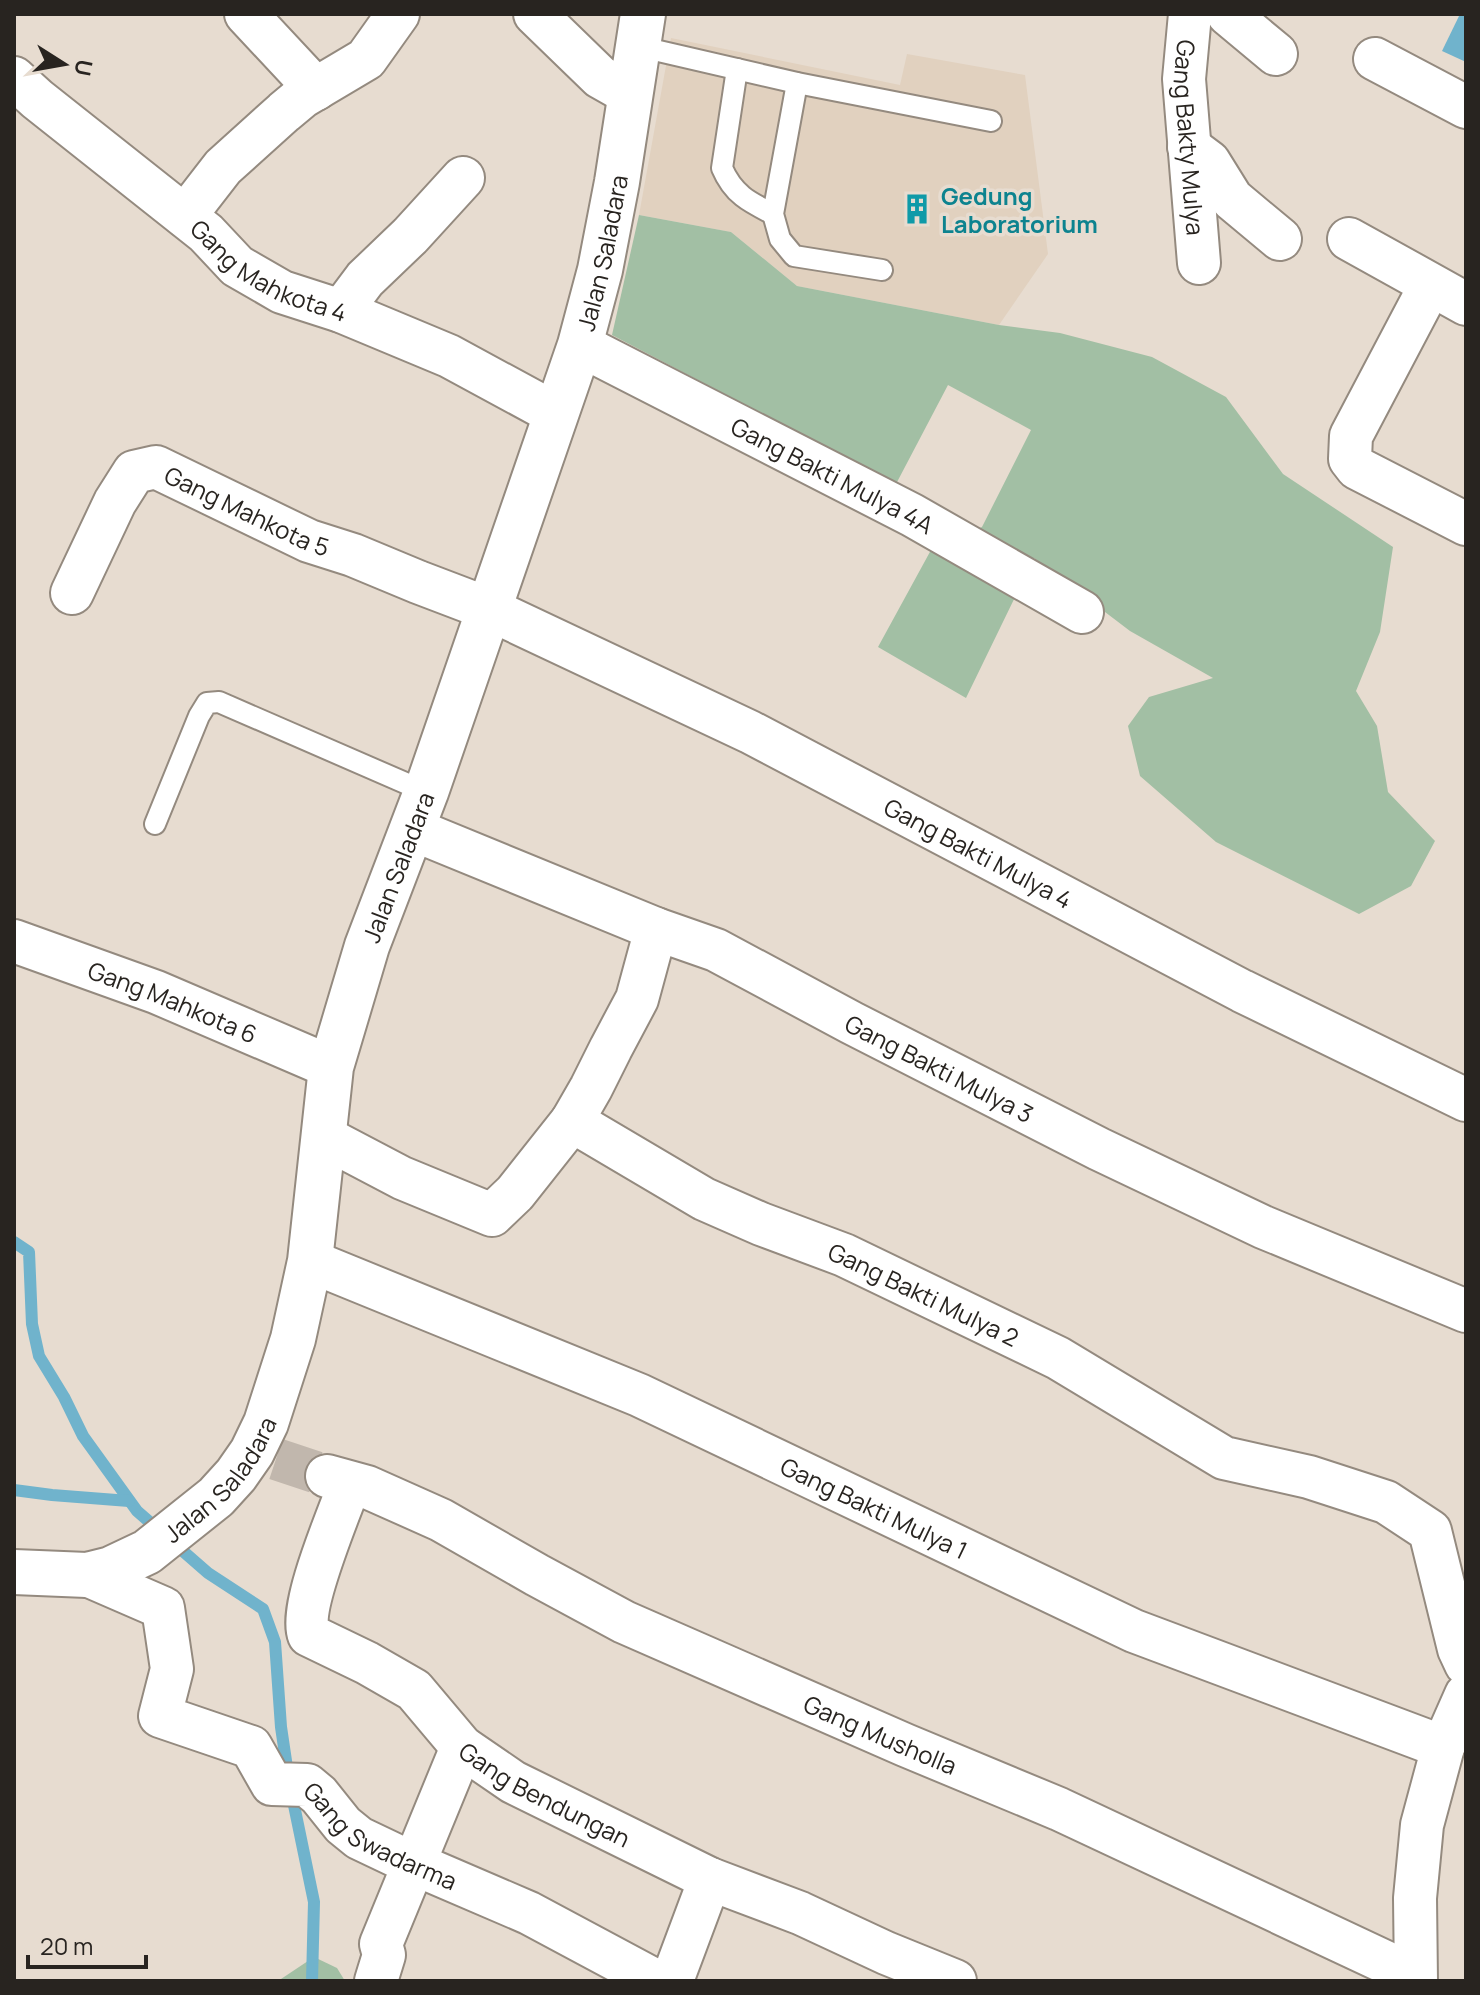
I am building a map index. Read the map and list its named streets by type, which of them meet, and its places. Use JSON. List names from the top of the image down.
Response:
{
  "streets": {
    "street": [
      "Gang Bakty Mulya",
      "Jalan Saladara",
      "Gang Mahkota 4",
      "Gang Bakti Mulya 4A",
      "Gang Mahkota 5",
      "Gang Bakti Mulya 4",
      "Gang Mahkota 6",
      "Gang Bakti Mulya 3",
      "Gang Bakti Mulya 2",
      "Gang Bakti Mulya 1",
      "Gang Musholla",
      "Gang Bendungan",
      "Gang Swadarma"
    ]
  },
  "crossings": [
    ["Jalan Saladara", "Gang Mahkota 4"],
    ["Jalan Saladara", "Gang Bakti Mulya 4A"],
    ["Jalan Saladara", "Gang Mahkota 5"],
    ["Jalan Saladara", "Gang Bakti Mulya 4"],
    ["Jalan Saladara", "Gang Mahkota 6"],
    ["Jalan Saladara", "Gang Bakti Mulya 3"],
    ["Jalan Saladara", "Gang Bakti Mulya 1"],
    ["Jalan Saladara", "Gang Swadarma"],
    ["Gang Mahkota 5", "Gang Bakti Mulya 4"],
    ["Gang Musholla", "Gang Bendungan"]
  ],
  "places": {
    "building": ["Gedung Laboratorium"]
  },
  "scale_bar": "20 m",
  "north": "right"
}
